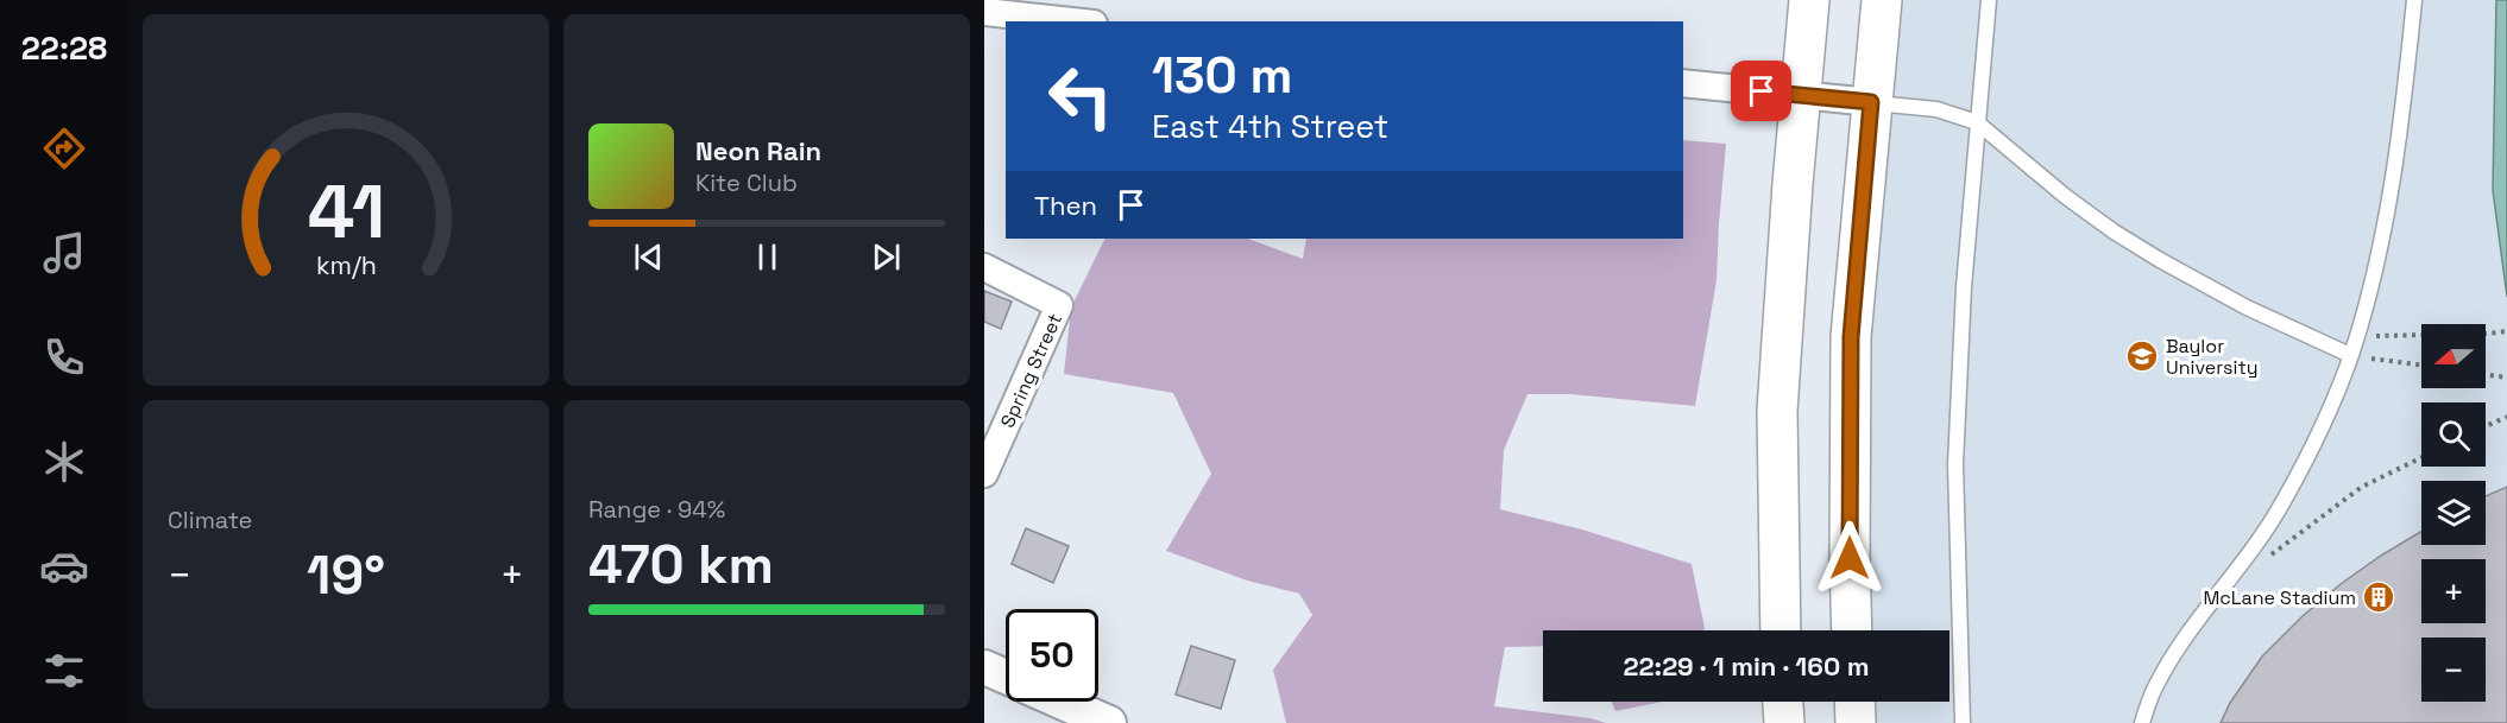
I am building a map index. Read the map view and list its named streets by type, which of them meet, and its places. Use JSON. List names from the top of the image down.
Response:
{
  "streets": {
    "street": ["Spring Street"]
  },
  "places": {
    "school or university": ["Baylor University"],
    "building": ["McLane Stadium"]
  },
  "north": "left",
  "page": {
    "tabs": "22:28",
    "turn": ["130 m", "East 4th Street"],
    "song": ["Neon Rain", "Kite Club"],
    "then": "Then",
    "map_buttons": ["+", "−"],
    "tile": [
      "Climate",
      ["Range · 94%", "470 km"]
    ],
    "heat": ["−", "19°", "+"],
    "limit": "50",
    "trip": "22:29 · 1 min · 160 m",
    "gauge": ["41", "km/h"]
  }
}
